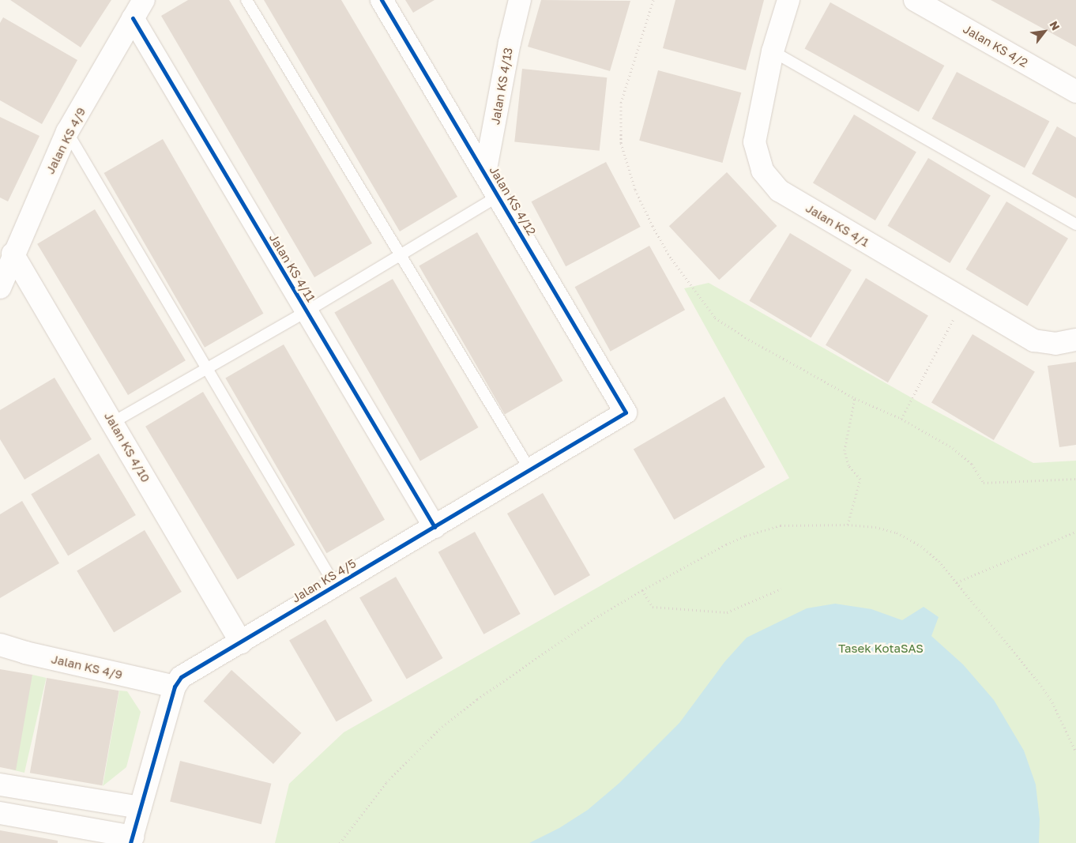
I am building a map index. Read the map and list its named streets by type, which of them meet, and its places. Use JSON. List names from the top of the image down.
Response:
{
  "streets": {
    "street": [
      "Jalan KS 4/2",
      "Jalan KS 4/13",
      "Jalan KS 4/9",
      "Jalan KS 4/12",
      "Jalan KS 4/1",
      "Jalan KS 4/11",
      "Jalan KS 4/10",
      "Jalan KS 4/5"
    ]
  },
  "crossings": [
    ["Jalan KS 4/13", "Jalan KS 4/12"],
    ["Jalan KS 4/9", "Jalan KS 4/11"],
    ["Jalan KS 4/9", "Jalan KS 4/10"],
    ["Jalan KS 4/9", "Jalan KS 4/5"],
    ["Jalan KS 4/12", "Jalan KS 4/5"],
    ["Jalan KS 4/11", "Jalan KS 4/5"],
    ["Jalan KS 4/10", "Jalan KS 4/5"]
  ],
  "parks": ["Tasek KotaSAS"],
  "north": "top right"
}
